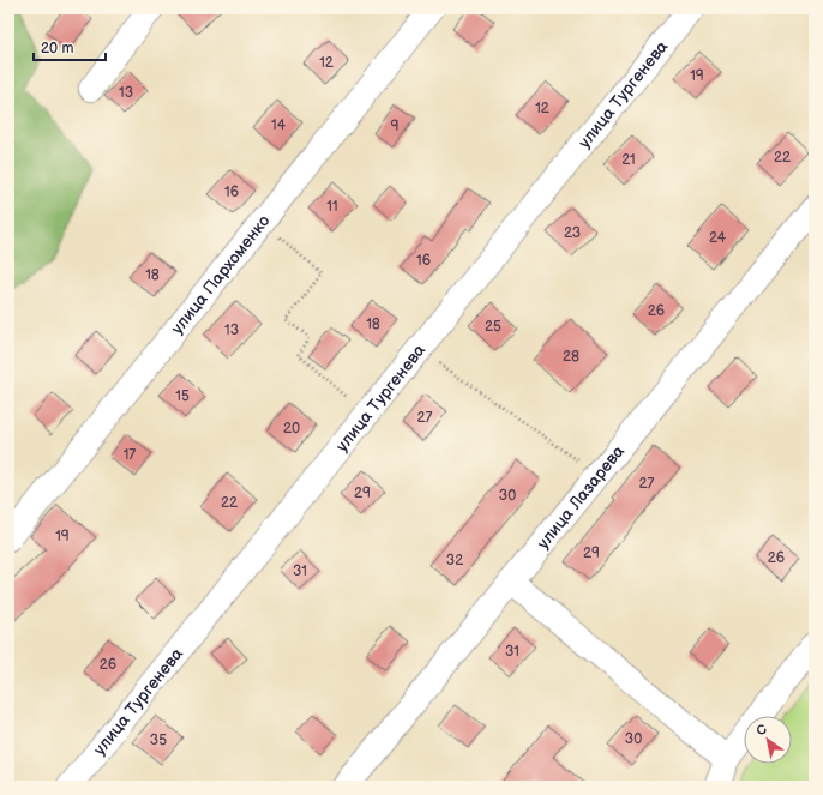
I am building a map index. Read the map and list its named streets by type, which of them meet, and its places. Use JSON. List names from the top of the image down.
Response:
{
  "streets": {
    "street": ["улица Тургенева", "улица Пархоменко", "улица Лазарева"]
  },
  "house_numbers": [
    "12",
    "19",
    "13",
    "12",
    "14",
    "9",
    "22",
    "21",
    "16",
    "11",
    "23",
    "24",
    "16",
    "18",
    "26",
    "18",
    "25",
    "13",
    "28",
    "15",
    "27",
    "20",
    "17",
    "27",
    "29",
    "30",
    "22",
    "19",
    "29",
    "26",
    "32",
    "31",
    "31",
    "26",
    "30",
    "35"
  ],
  "scale_bar": "20 m",
  "north": "top left"
}
